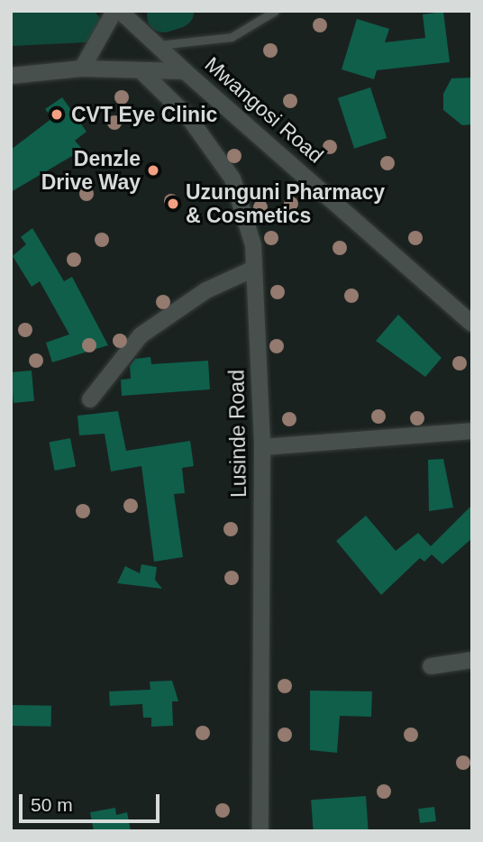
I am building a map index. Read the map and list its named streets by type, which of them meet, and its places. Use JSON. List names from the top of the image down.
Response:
{
  "streets": {
    "street": ["Mwangosi Road", "Lusinde Road"]
  },
  "crossings": [
    ["Mwangosi Road", "Lusinde Road"]
  ],
  "places": ["CVT Eye Clinic", "Denzle Drive Way", "Uzunguni Pharmacy & Cosmetics"],
  "scale_bar": "50 m"
}
